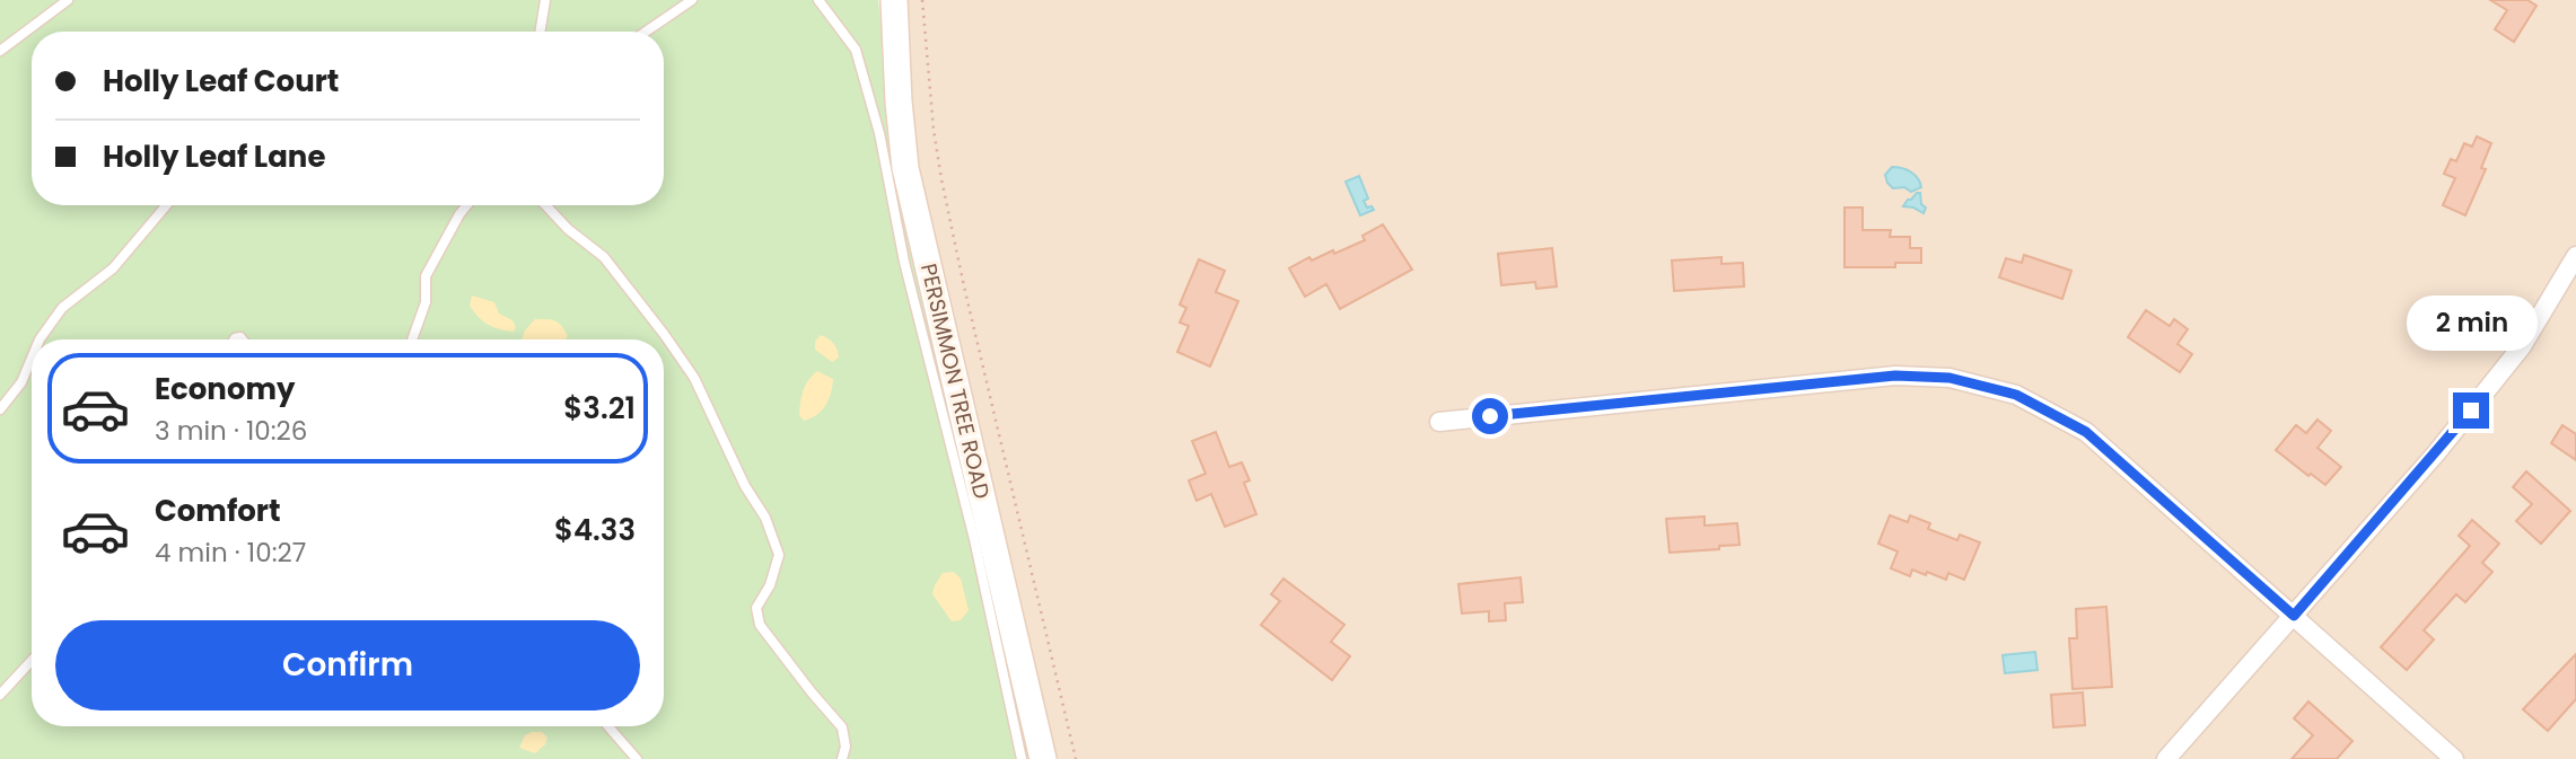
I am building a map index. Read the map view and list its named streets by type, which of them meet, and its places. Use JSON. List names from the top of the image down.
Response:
{
  "streets": {
    "main road": ["PERSIMMON TREE ROAD"]
  },
  "page": {
    "banner": ["Holly Leaf Court", "Holly Leaf Lane"],
    "bubble": "2 min",
    "list": [
      {
        "name": "Economy",
        "note": "3 min · 10:26",
        "value": "$3.21"
      },
      {
        "name": "Comfort",
        "note": "4 min · 10:27",
        "value": "$4.33"
      }
    ],
    "buttons": "Confirm"
  }
}
